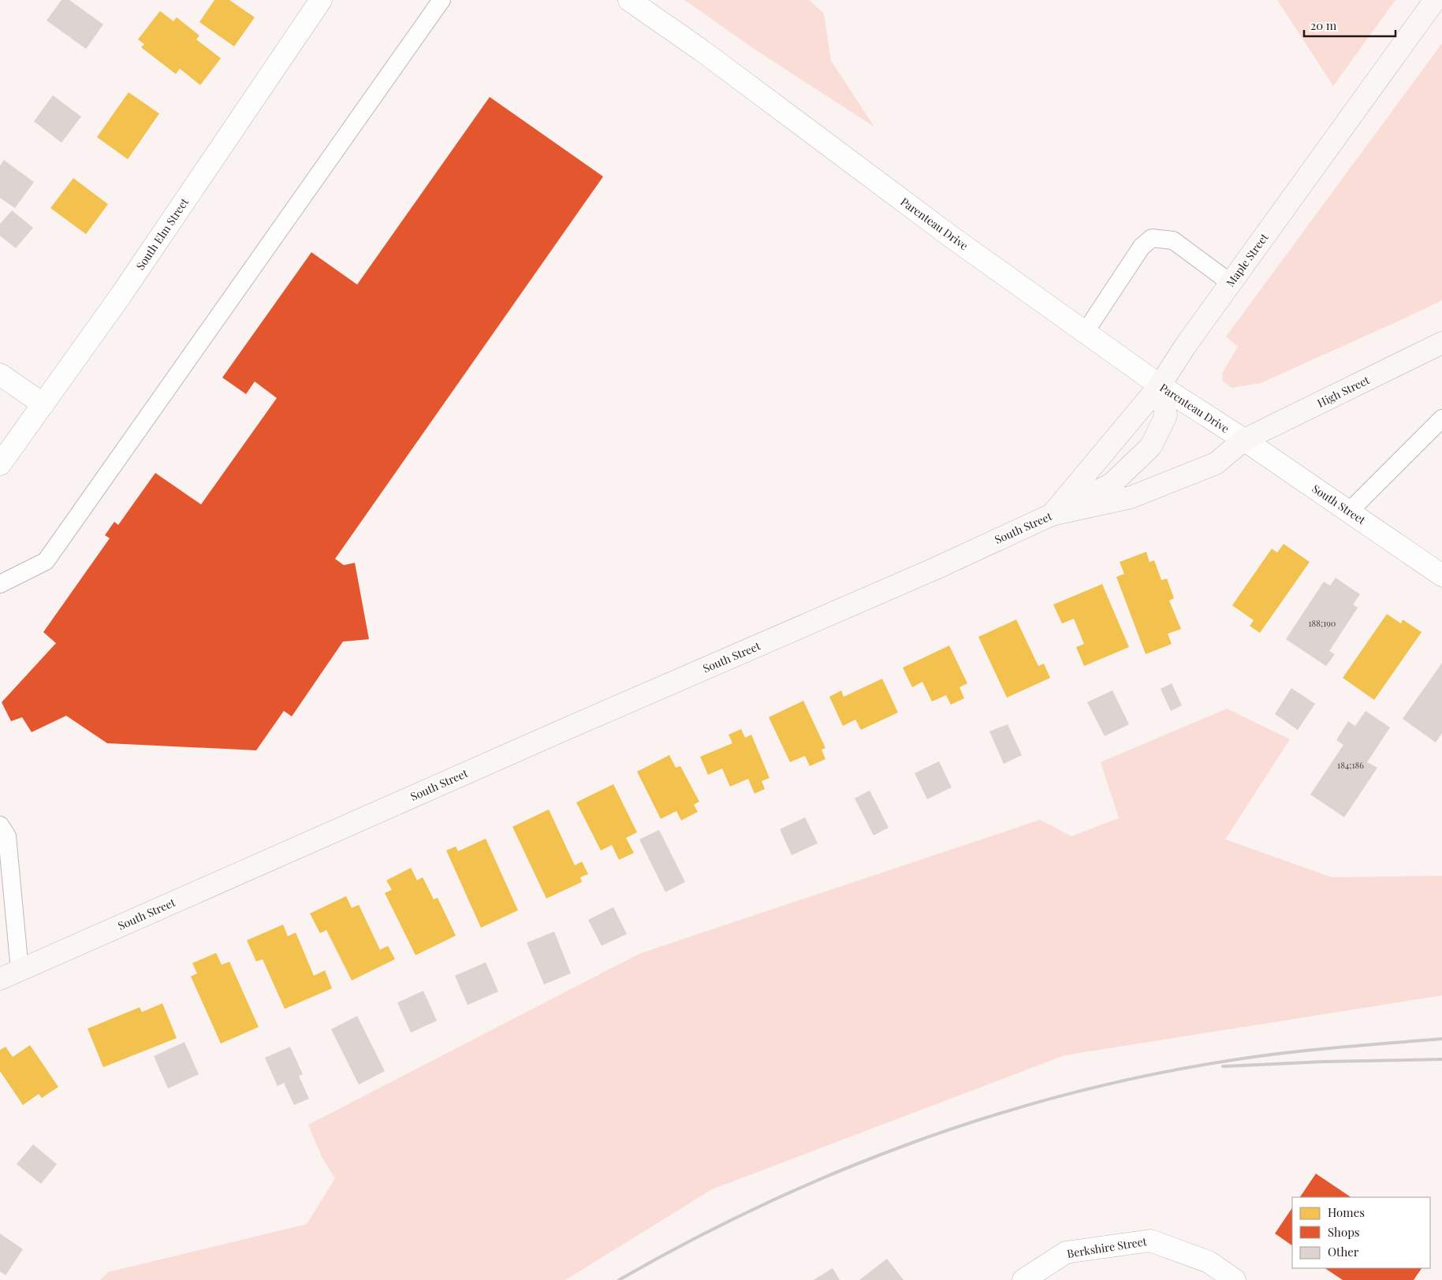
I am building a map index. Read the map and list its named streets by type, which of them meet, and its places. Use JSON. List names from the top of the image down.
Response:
{
  "streets": {
    "main road": ["Maple Street", "High Street", "South Street"],
    "street": ["Parenteau Drive", "South Elm Street", "Berkshire Street"]
  },
  "crossings": [
    ["Parenteau Drive", "Maple Street"],
    ["Parenteau Drive", "High Street"],
    ["Parenteau Drive", "South Street"],
    ["Maple Street", "South Street"],
    ["High Street", "South Street"]
  ],
  "house_numbers": ["188;190", "184;186"],
  "legend": ["Homes", "Shops", "Other"],
  "scale_bar": "20 m"
}
